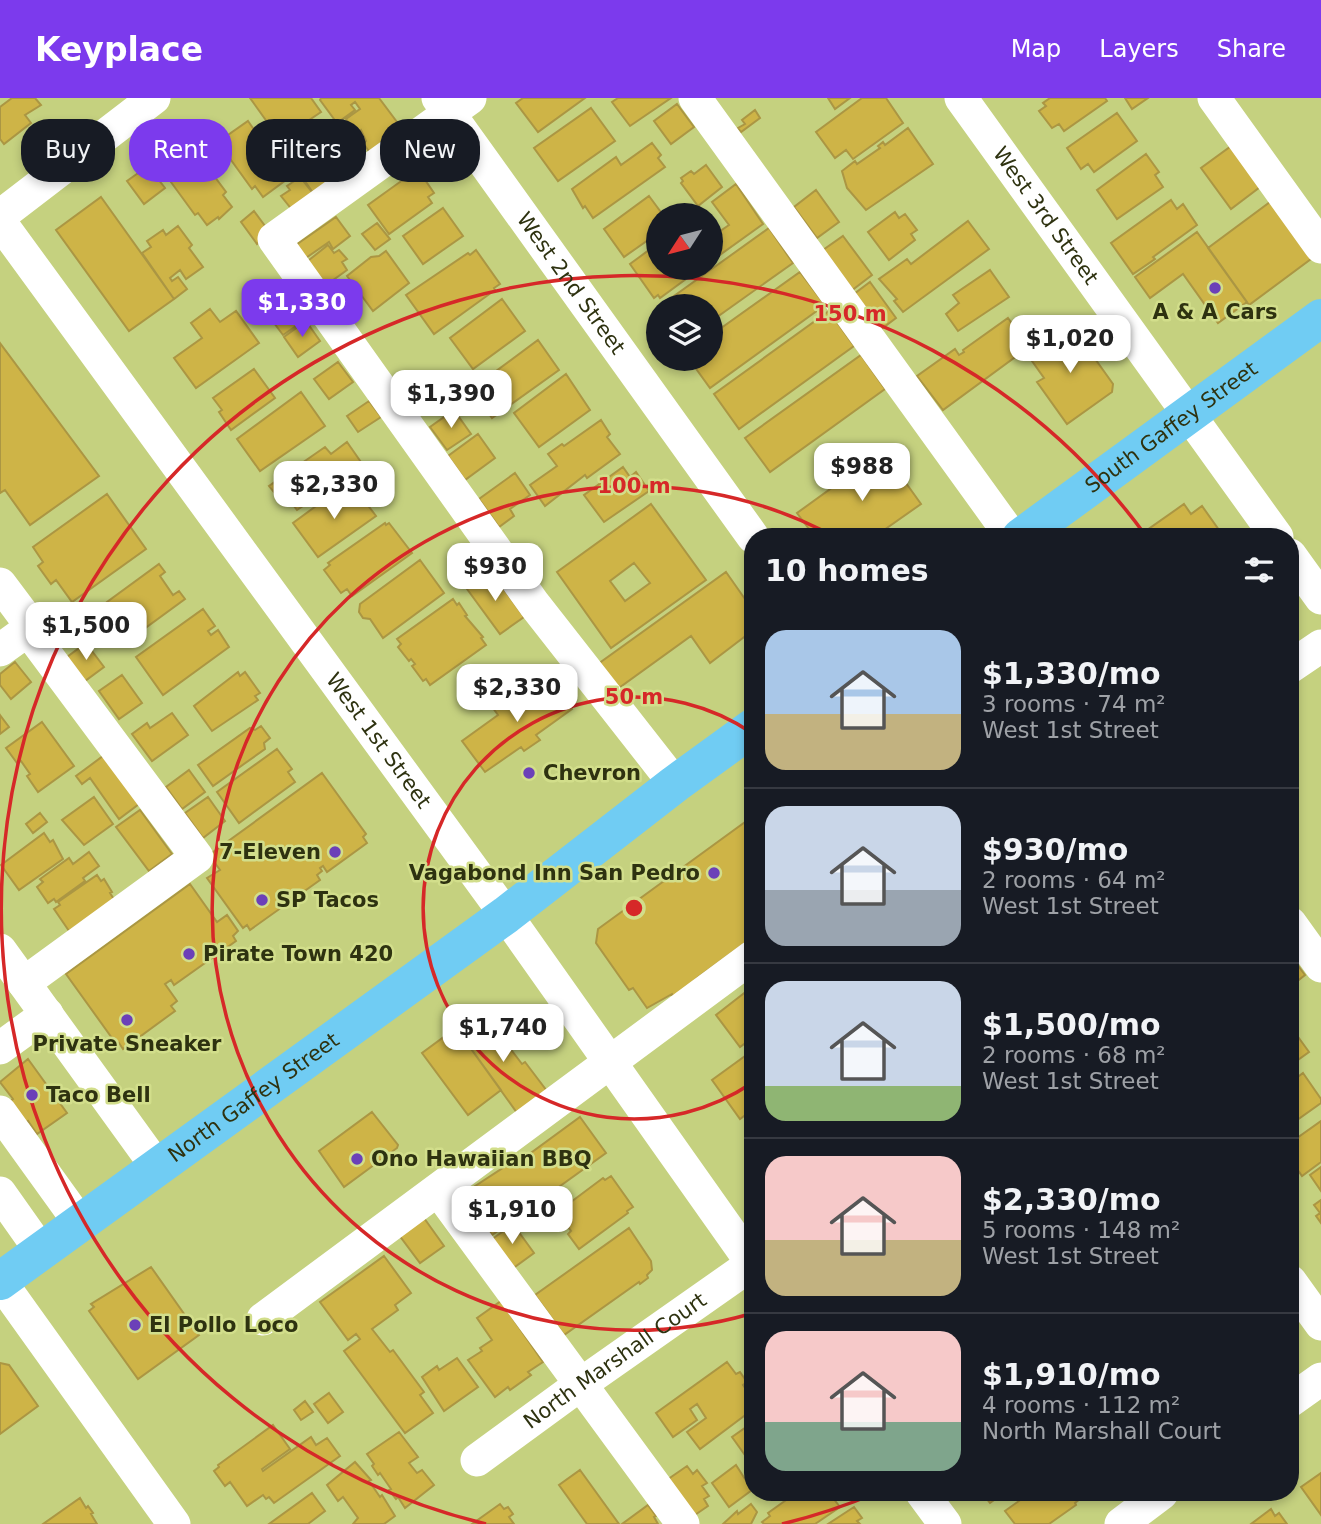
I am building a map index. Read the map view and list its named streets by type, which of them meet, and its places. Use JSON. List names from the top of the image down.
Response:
{
  "streets": {
    "main road": ["South Gaffey Street", "North Gaffey Street"],
    "street": [
      "West 3rd Street",
      "West 2nd Street",
      "West 1st Street",
      "North Marshall Court"
    ]
  },
  "crossings": [
    ["West 3rd Street", "South Gaffey Street"],
    ["West 1st Street", "North Gaffey Street"]
  ],
  "places": [
    "A & A Cars",
    "Chevron",
    "7-Eleven",
    "Vagabond Inn San Pedro",
    "SP Tacos",
    "Pirate Town 420",
    "Private Sneaker",
    "Taco Bell",
    "Ono Hawaiian BBQ",
    "El Pollo Loco"
  ],
  "north": "bottom left",
  "page": {
    "header": "Keyplace",
    "nav": ["Map", "Layers", "Share"],
    "chip": [
      "Buy",
      "Rent",
      "Filters",
      "New"
    ],
    "price": [
      "$1,330",
      "$1,020",
      "$1,390",
      "$988",
      "$2,330",
      "$930",
      "$1,500",
      "$2,330",
      "$1,740",
      "$1,910"
    ],
    "heading": "10 homes",
    "list": [
      {
        "name": "$1,330/mo",
        "note": "3 rooms · 74 m² · West 1st Street"
      },
      {
        "name": "$930/mo",
        "note": "2 rooms · 64 m² · West 1st Street"
      },
      {
        "name": "$1,500/mo",
        "note": "2 rooms · 68 m² · West 1st Street"
      },
      {
        "name": "$2,330/mo",
        "note": "5 rooms · 148 m² · West 1st Street"
      },
      {
        "name": "$1,910/mo",
        "note": "4 rooms · 112 m² · North Marshall Court"
      }
    ]
  },
  "rings": ["150 m", "100 m", "50 m"]
}
